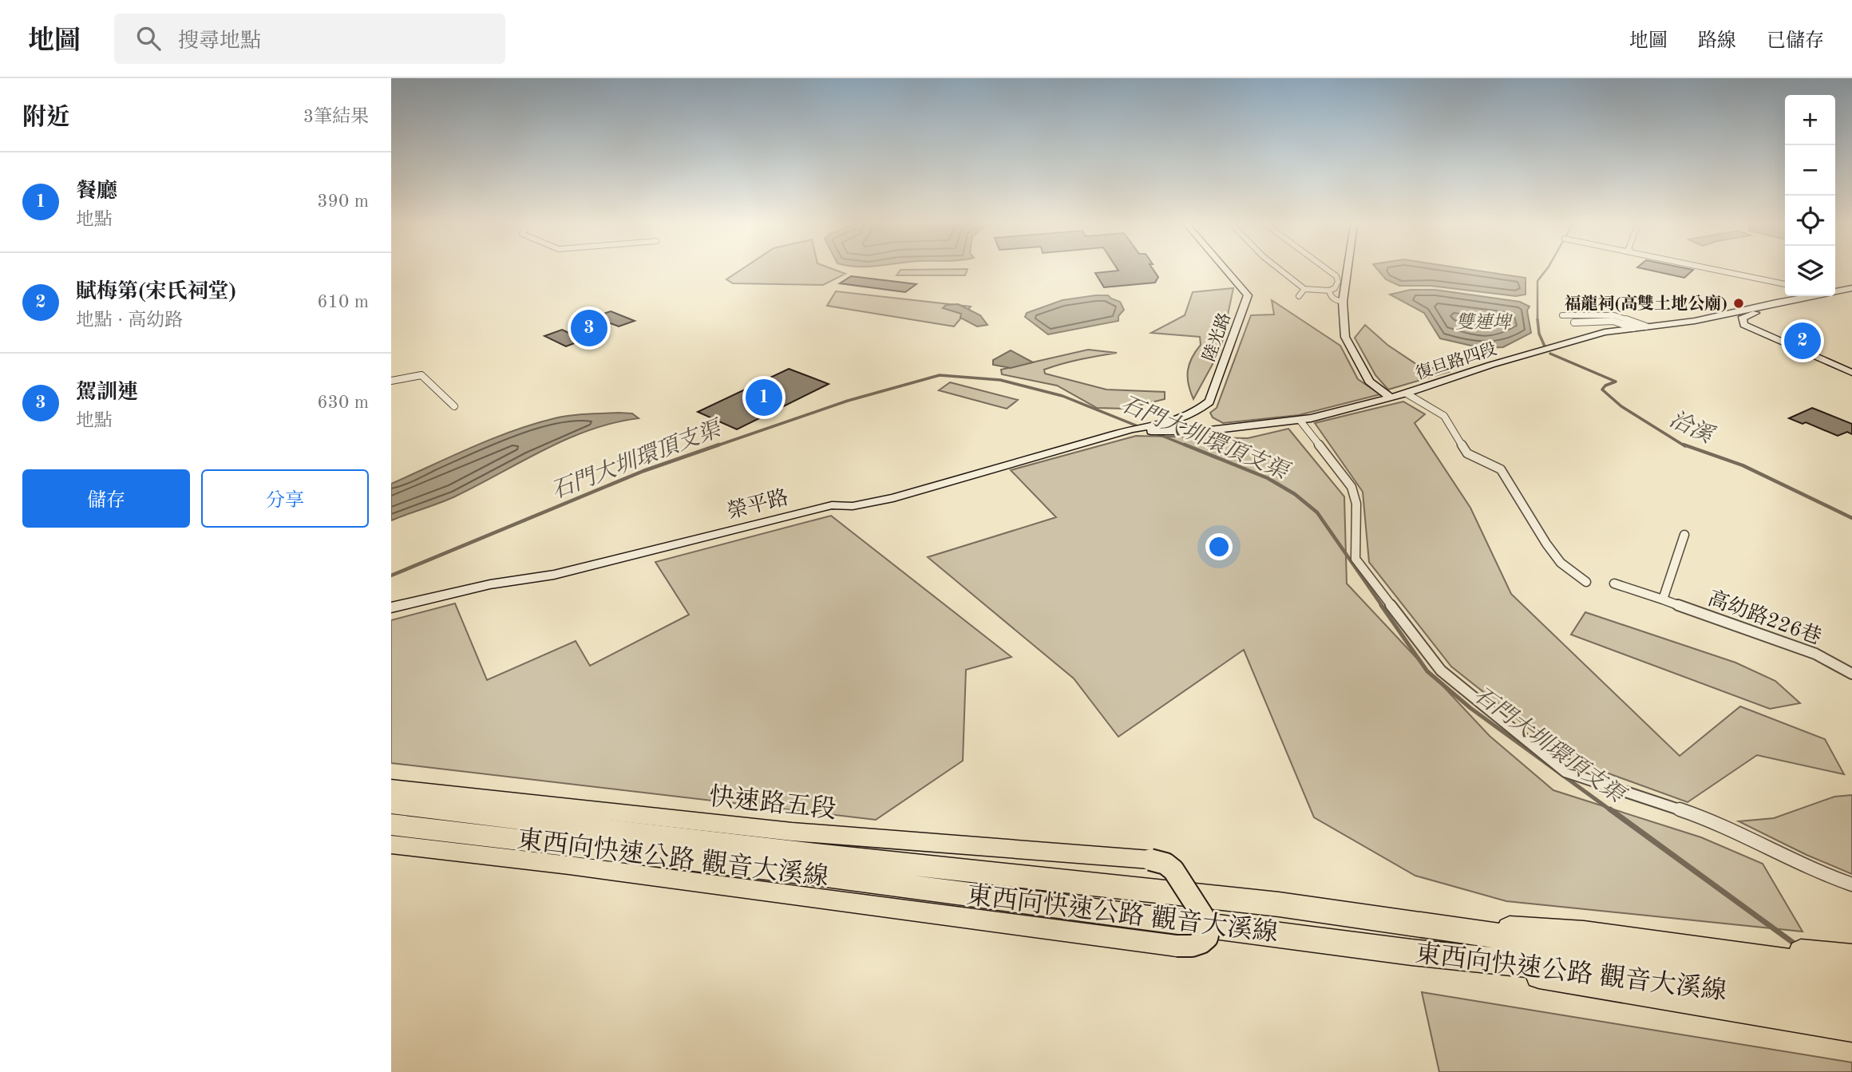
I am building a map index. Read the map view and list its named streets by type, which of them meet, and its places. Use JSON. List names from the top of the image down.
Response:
{
  "streets": {
    "highway": ["東西向快速公路 觀音大溪線"],
    "main road": ["快速路五段"],
    "street": [
      "陸光路",
      "復旦路四段",
      "榮平路",
      "高幼路226巷"
    ]
  },
  "crossings": [
    ["復旦路四段", "榮平路"]
  ],
  "water": ["雙連埤", "洽溪", "石門大圳環頂支渠"],
  "places": ["福龍祠(高雙土地公廟)"],
  "page": {
    "header": "地圖",
    "search": "搜尋地點",
    "nav": ["地圖", "路線", "已儲存"],
    "heading": ["附近", "3筆結果"],
    "map_buttons": ["+", "−"],
    "list": [
      {
        "mark": "1",
        "name": "餐廳",
        "note": "地點",
        "value": "390 m"
      },
      {
        "mark": "2",
        "name": "賦梅第(宋氏祠堂)",
        "note": "地點 · 高幼路",
        "value": "610 m"
      },
      {
        "mark": "3",
        "name": "駕訓連",
        "note": "地點",
        "value": "630 m"
      }
    ],
    "pins": ["3", "2", "1"],
    "buttons": ["儲存", "分享"]
  }
}
